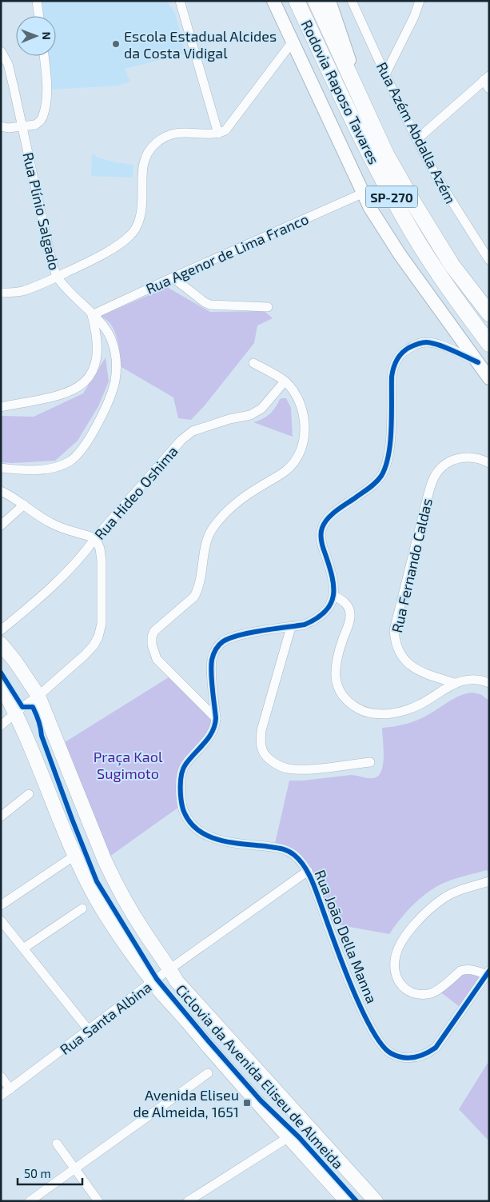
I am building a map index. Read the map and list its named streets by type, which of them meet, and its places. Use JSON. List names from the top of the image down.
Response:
{
  "streets": {
    "highway": ["Rodovia Raposo Tavares", "SP-270"],
    "main road": ["Rua Azém Abdalla Azém"],
    "street": [
      "Rua Plínio Salgado",
      "Rua Agenor de Lima Franco",
      "Rua Hideo Oshima",
      "Rua Fernando Caldas",
      "Rua João Della Manna",
      "Rua Santa Albina"
    ],
    "cycle path": ["Ciclovia da Avenida Eliseu de Almeida"]
  },
  "crossings": [
    ["Rodovia Raposo Tavares", "Rua Azém Abdalla Azém"],
    ["Rua Plínio Salgado", "Rua Agenor de Lima Franco"],
    ["Rua João Della Manna", "Rua Santa Albina"]
  ],
  "parks": ["Praça Kaol Sugimoto"],
  "places": {
    "other": ["Escola Estadual Alcides da Costa Vidigal"],
    "transit": ["Avenida Eliseu de Almeida, 1651"]
  },
  "scale_bar": "50 m",
  "north": "right"
}
